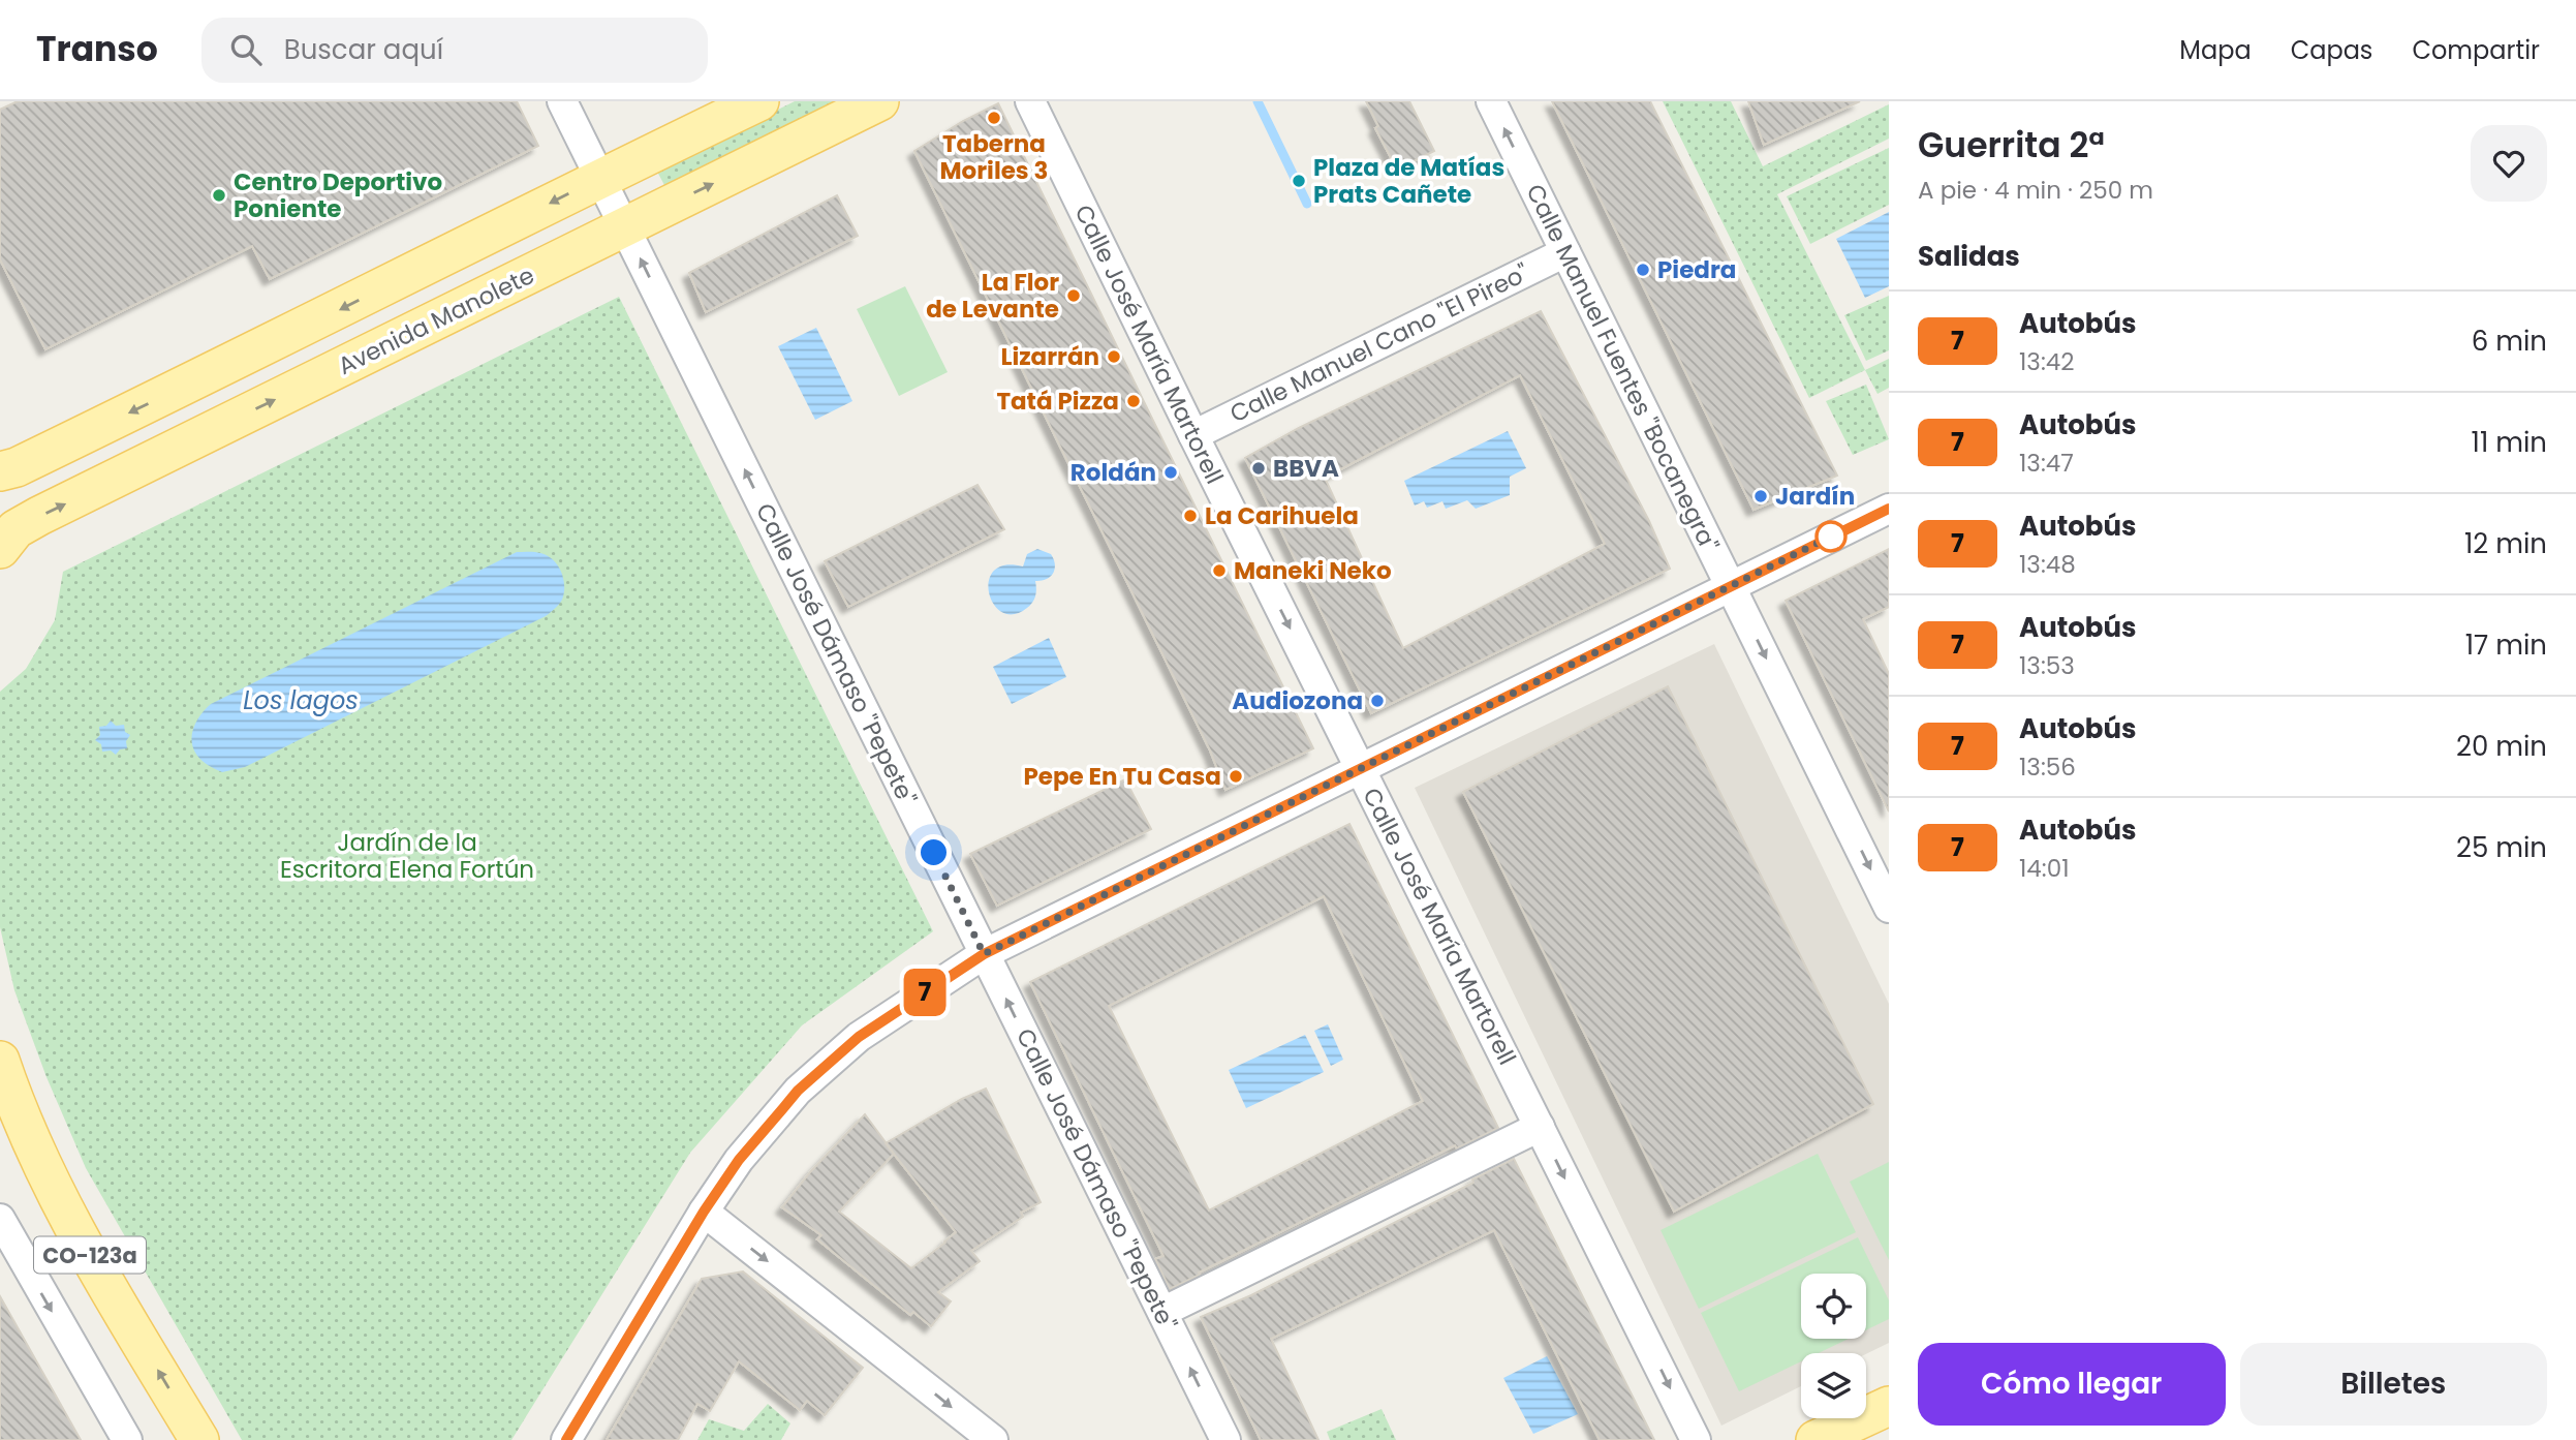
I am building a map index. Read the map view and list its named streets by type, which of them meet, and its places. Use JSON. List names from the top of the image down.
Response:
{
  "streets": {
    "main road": ["Avenida Manolete", "CO-123a"],
    "street": [
      "Calle Manuel Cano \"El Pireo\"",
      "Calle José María Martorell",
      "Calle Manuel Fuentes \"Bocanegra\"",
      "Calle José Dámaso \"Pepete\""
    ]
  },
  "crossings": [
    ["Avenida Manolete", "Calle José Dámaso \"Pepete\""],
    ["Calle Manuel Cano \"El Pireo\"", "Calle José María Martorell"],
    ["Calle Manuel Cano \"El Pireo\"", "Calle Manuel Fuentes \"Bocanegra\""]
  ],
  "one_way": ["Calle José María Martorell", "Calle José Dámaso \"Pepete\""],
  "water": ["Los lagos"],
  "parks": ["Jardín de la Escritora Elena Fortún"],
  "places": [
    "Taberna Moriles 3",
    "Plaza de Matías Prats Cañete",
    "Centro Deportivo Poniente",
    "Piedra",
    "La Flor de Levante",
    "Lizarrán",
    "Tatá Pizza",
    "BBVA",
    "Roldán",
    "Jardín",
    "La Carihuela",
    "Maneki Neko",
    "Audiozona",
    "Pepe En Tu Casa"
  ],
  "lines": ["bus line 7"],
  "page": {
    "header": "Transo",
    "search": "Buscar aquí",
    "nav": ["Mapa", "Capas", "Compartir"],
    "on_map": "7",
    "heading": [
      ["Guerrita 2ª", "A pie · 4 min · 250 m"],
      "Salidas"
    ],
    "list": [
      {
        "mark": "7",
        "name": "Autobús",
        "note": "13:42",
        "value": "6 min"
      },
      {
        "mark": "7",
        "name": "Autobús",
        "note": "13:47",
        "value": "11 min"
      },
      {
        "mark": "7",
        "name": "Autobús",
        "note": "13:48",
        "value": "12 min"
      },
      {
        "mark": "7",
        "name": "Autobús",
        "note": "13:53",
        "value": "17 min"
      },
      {
        "mark": "7",
        "name": "Autobús",
        "note": "13:56",
        "value": "20 min"
      },
      {
        "mark": "7",
        "name": "Autobús",
        "note": "14:01",
        "value": "25 min"
      }
    ],
    "buttons": ["Cómo llegar", "Billetes"]
  }
}
